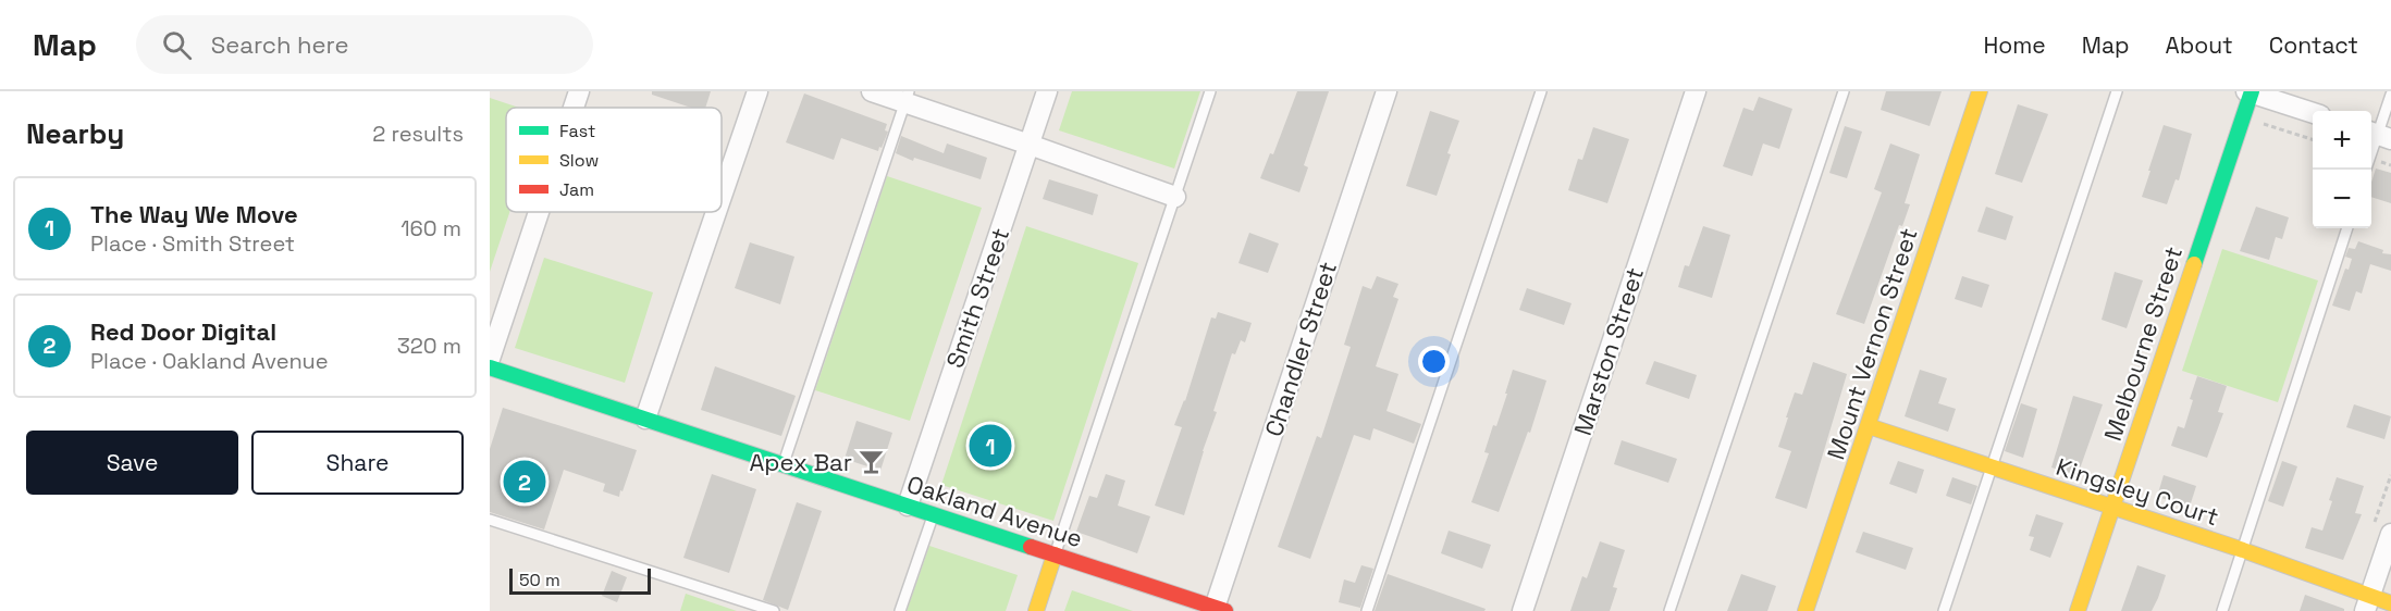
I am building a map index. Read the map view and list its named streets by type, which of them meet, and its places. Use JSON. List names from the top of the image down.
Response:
{
  "streets": {
    "street": [
      "Smith Street",
      "Mount Vernon Street",
      "Melbourne Street",
      "Chandler Street",
      "Marston Street",
      "Kingsley Court",
      "Oakland Avenue"
    ]
  },
  "crossings": [
    ["Smith Street", "Oakland Avenue"],
    ["Mount Vernon Street", "Kingsley Court"],
    ["Melbourne Street", "Kingsley Court"],
    ["Chandler Street", "Oakland Avenue"]
  ],
  "places": {
    "bar": ["Apex Bar"]
  },
  "legend": ["Fast", "Slow", "Jam"],
  "scale_bar": "50 m",
  "page": {
    "header": "Map",
    "search": "Search here",
    "nav": [
      "Home",
      "Map",
      "About",
      "Contact"
    ],
    "heading": ["Nearby", "2 results"],
    "map_buttons": ["+", "−"],
    "list": [
      {
        "mark": "1",
        "name": "The Way We Move",
        "note": "Place · Smith Street",
        "value": "160 m"
      },
      {
        "mark": "2",
        "name": "Red Door Digital",
        "note": "Place · Oakland Avenue",
        "value": "320 m"
      }
    ],
    "buttons": ["Save", "Share"],
    "pins": ["1", "2"],
    "scale": "50 m"
  }
}
